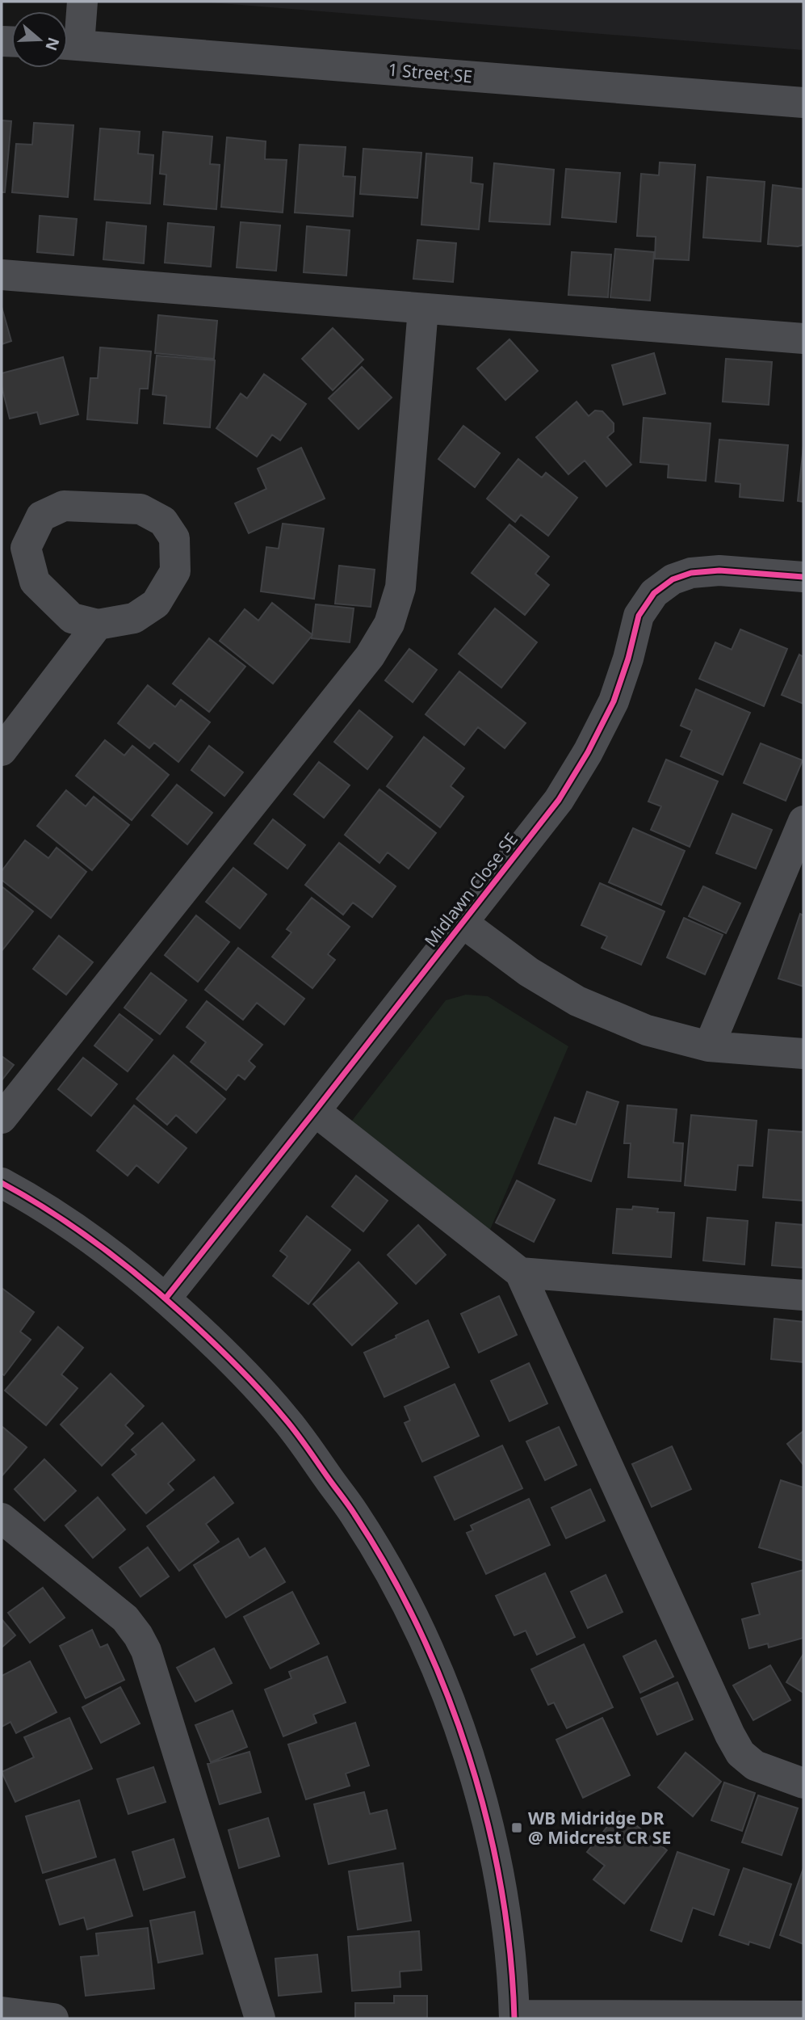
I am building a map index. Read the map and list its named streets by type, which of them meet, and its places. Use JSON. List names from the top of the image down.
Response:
{
  "streets": {
    "street": ["1 Street SE", "Midlawn Close SE"]
  },
  "places": {
    "transit": ["WB Midridge DR @ Midcrest CR SE"]
  },
  "north": "right"
}
